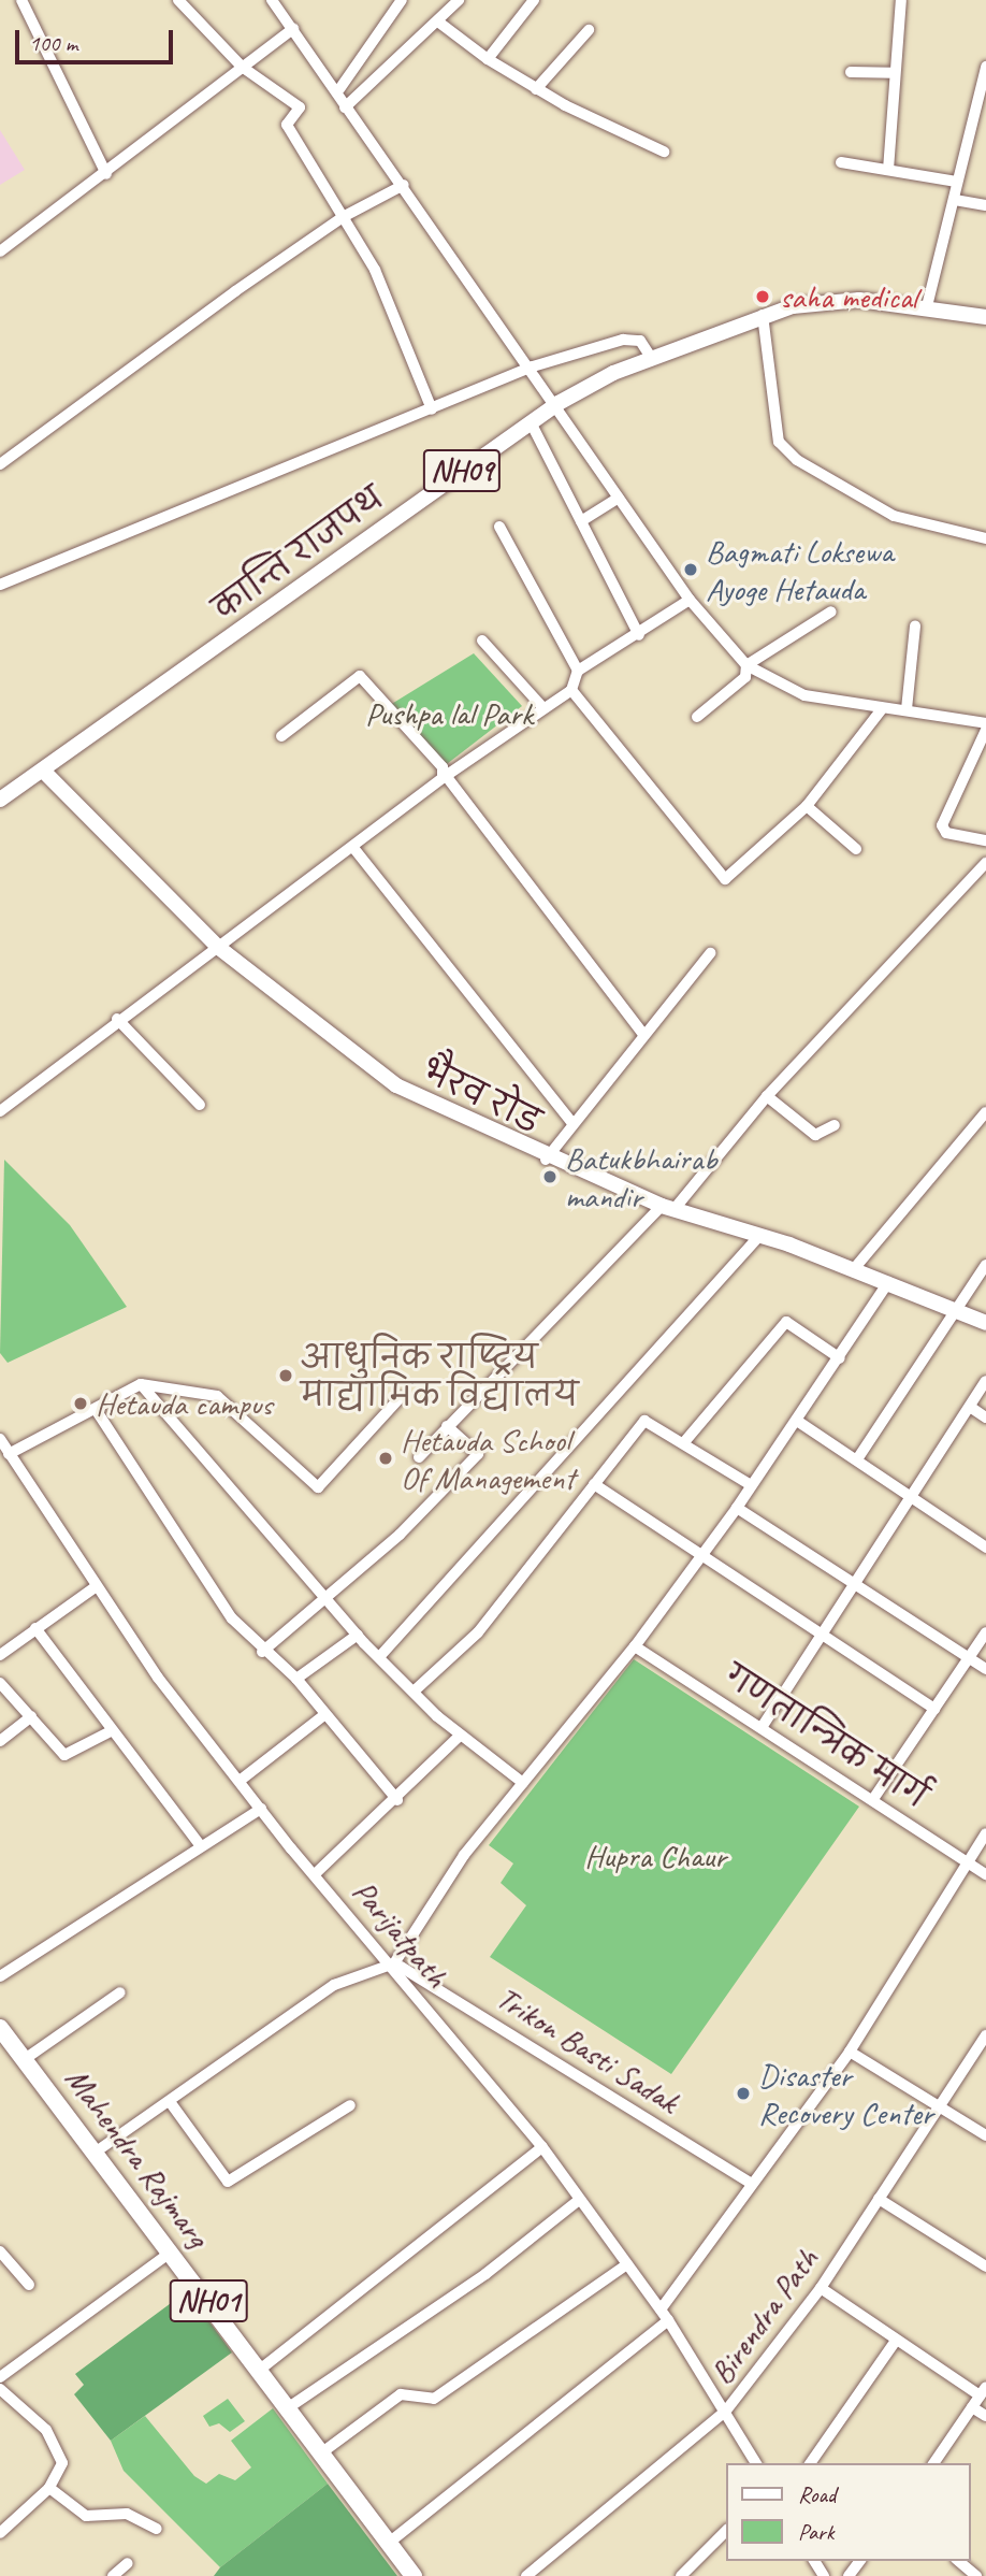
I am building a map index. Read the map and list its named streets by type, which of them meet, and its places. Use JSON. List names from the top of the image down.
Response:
{
  "streets": {
    "highway": ["Mahendra Rajmarg", "NH01"],
    "main road": ["NH09", "कान्ति राजपथ", "भैरव रोड"],
    "street": [
      "गणतान्त्रिक मार्ग",
      "Parijatpath",
      "Trikon Basti Sadak",
      "Birendra Path"
    ]
  },
  "crossings": [
    ["कान्ति राजपथ", "भैरव रोड"],
    ["Parijatpath", "Trikon Basti Sadak"],
    ["Parijatpath", "Birendra Path"]
  ],
  "parks": ["Pushpa lal Park", "Hupra Chaur"],
  "places": [
    "saha medical",
    "Bagmati Loksewa Ayoge Hetauda",
    "Batukbhairab mandir",
    "आधुनिक राष्ट्रिय माद्यामिक विद्यालय",
    "Hetauda campus",
    "Hetauda School Of Management",
    "Disaster Recovery Center"
  ],
  "legend": ["Road", "Park"],
  "scale_bar": "100 m"
}
